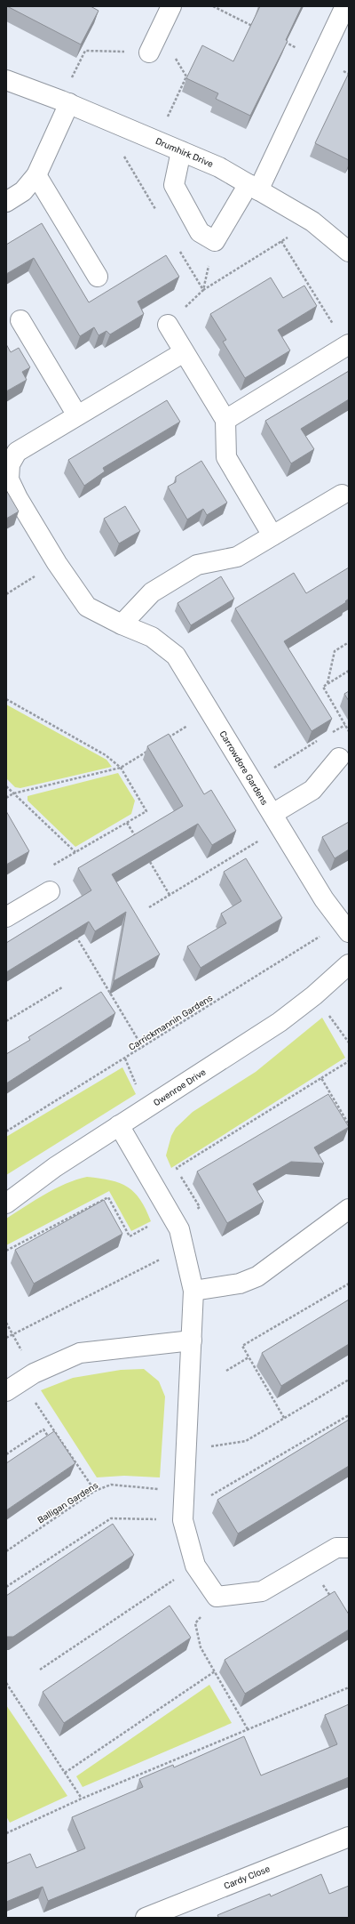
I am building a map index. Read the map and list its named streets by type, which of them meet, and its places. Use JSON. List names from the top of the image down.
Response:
{
  "streets": {
    "street": [
      "Drumhirk Drive",
      "Carrowdore Gardens",
      "Owenroe Drive",
      "Cardy Close"
    ],
    "path": ["Carrickmannin Gardens", "Balligan Gardens"]
  },
  "crossings": [
    ["Carrowdore Gardens", "Carrickmannin Gardens"]
  ]
}
